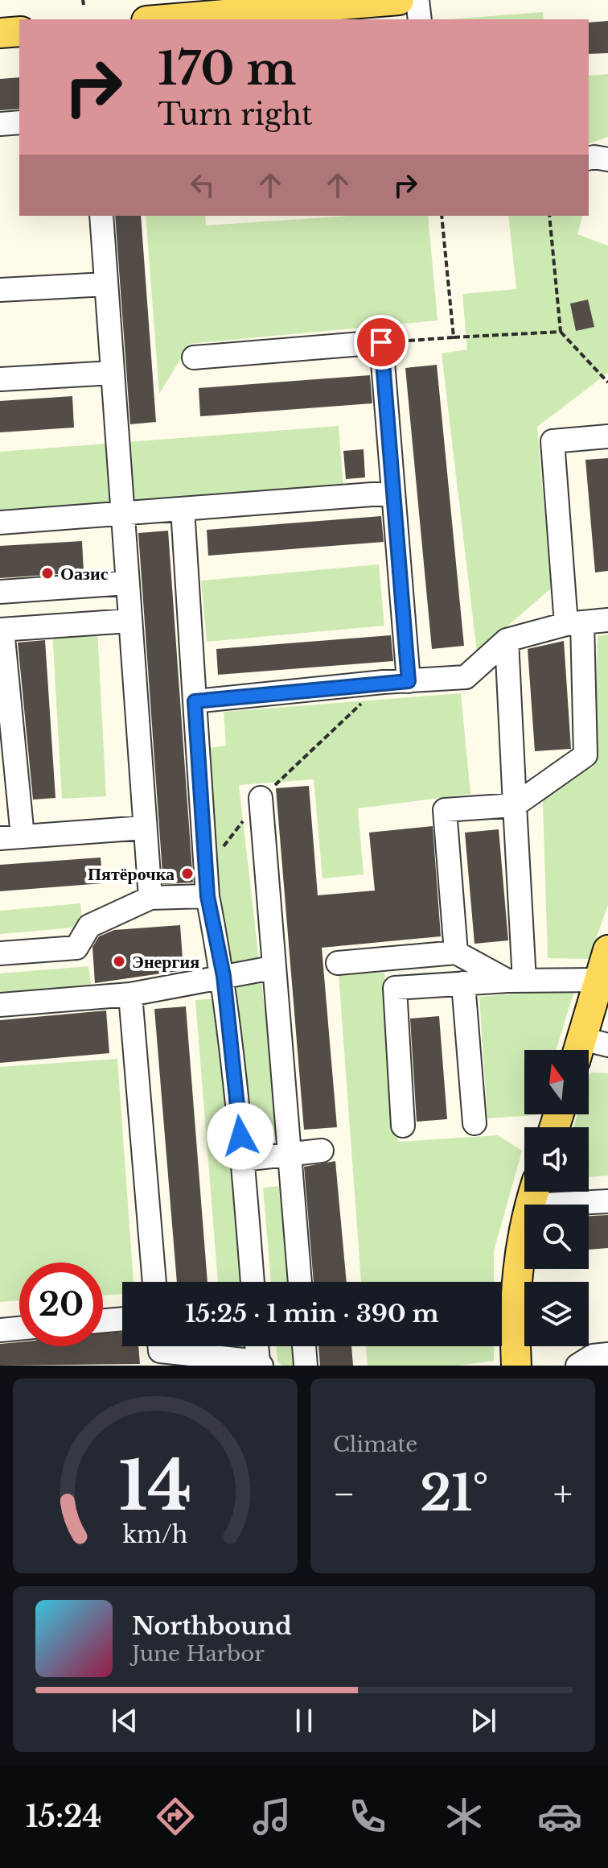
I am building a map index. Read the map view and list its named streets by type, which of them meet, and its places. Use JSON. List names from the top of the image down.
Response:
{
  "places": ["Оазис", "Пятёрочка", "Энергия"],
  "north": "top",
  "page": {
    "turn": ["170 m", "Turn right"],
    "limit": "20",
    "trip": "15:25 · 1 min · 390 m",
    "tile": "Climate",
    "heat": ["−", "21°", "+"],
    "song": ["Northbound", "June Harbor"],
    "tabs": "15:24",
    "gauge": ["14", "km/h"]
  }
}
